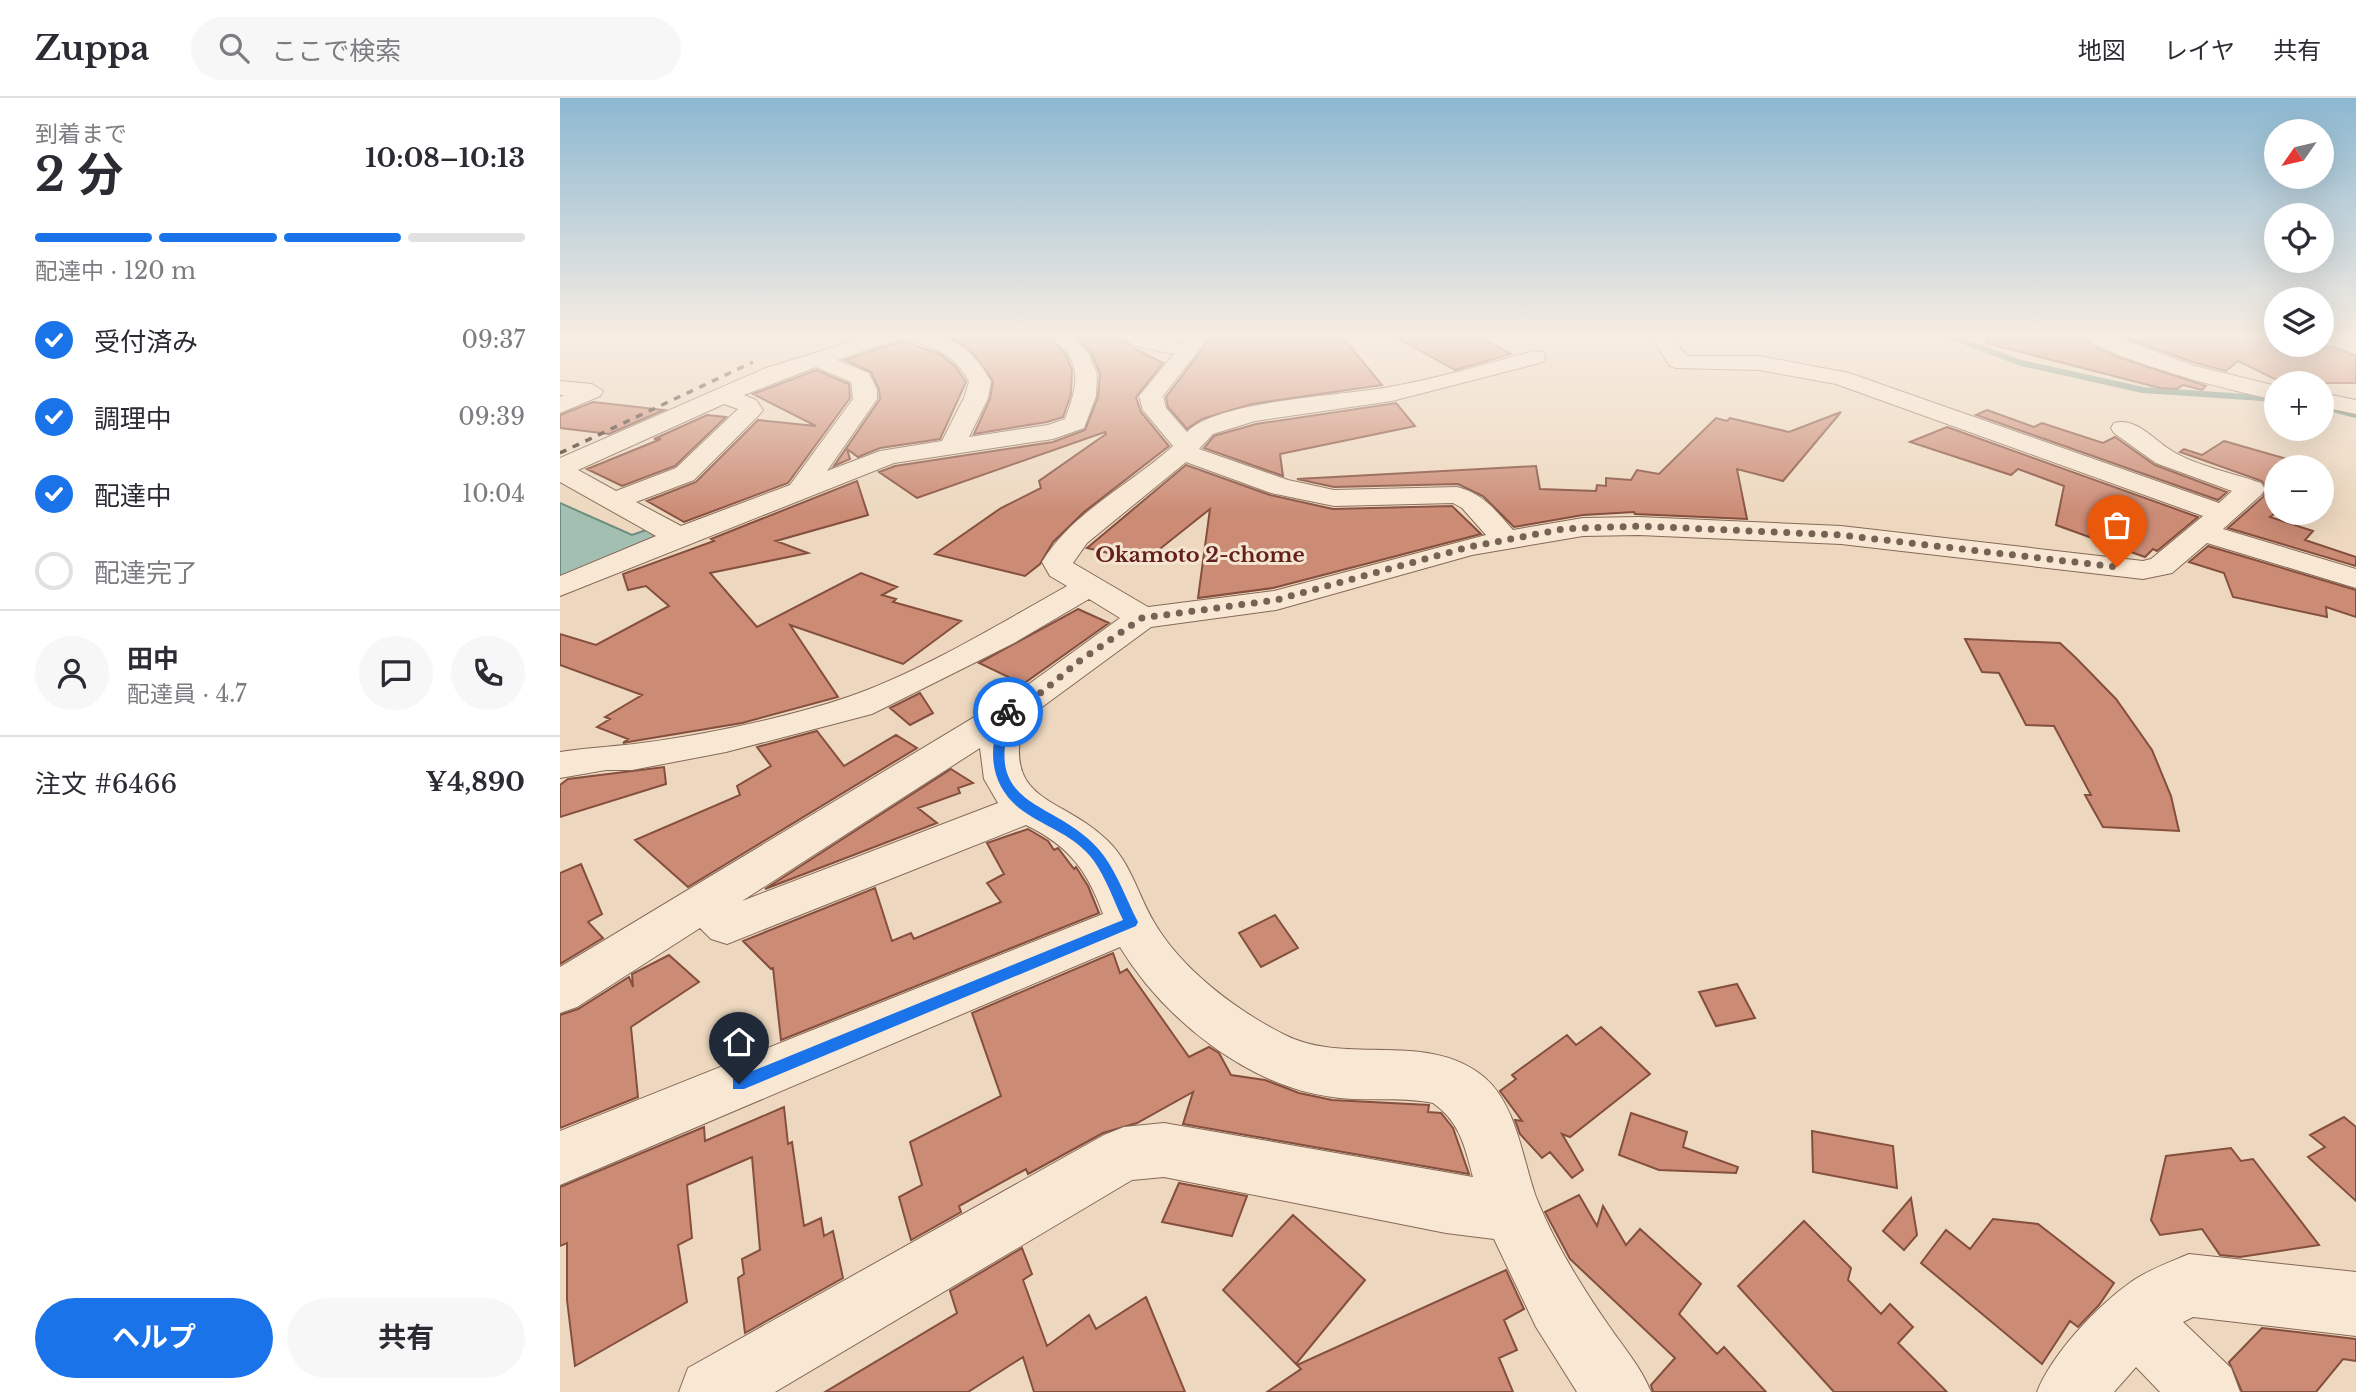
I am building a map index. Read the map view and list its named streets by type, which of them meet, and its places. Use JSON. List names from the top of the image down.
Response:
{
  "districts": ["Okamoto 2-chome"],
  "north": "bottom left",
  "page": {
    "header": "Zuppa",
    "search": "ここで検索",
    "nav": ["地図", "レイヤ", "共有"],
    "heading": ["2 分", "到着まで", "10:08–10:13"],
    "panel": [
      "田中",
      "配達員 · 4.7",
      "注文 #6466",
      "¥4,890"
    ],
    "map_buttons": ["+", "−"],
    "bar": "配達中 · 120 m",
    "list": [
      ["受付済み", "09:37"],
      ["調理中", "09:39"],
      ["配達中", "10:04"],
      "配達完了"
    ],
    "buttons": ["ヘルプ", "共有"]
  }
}
